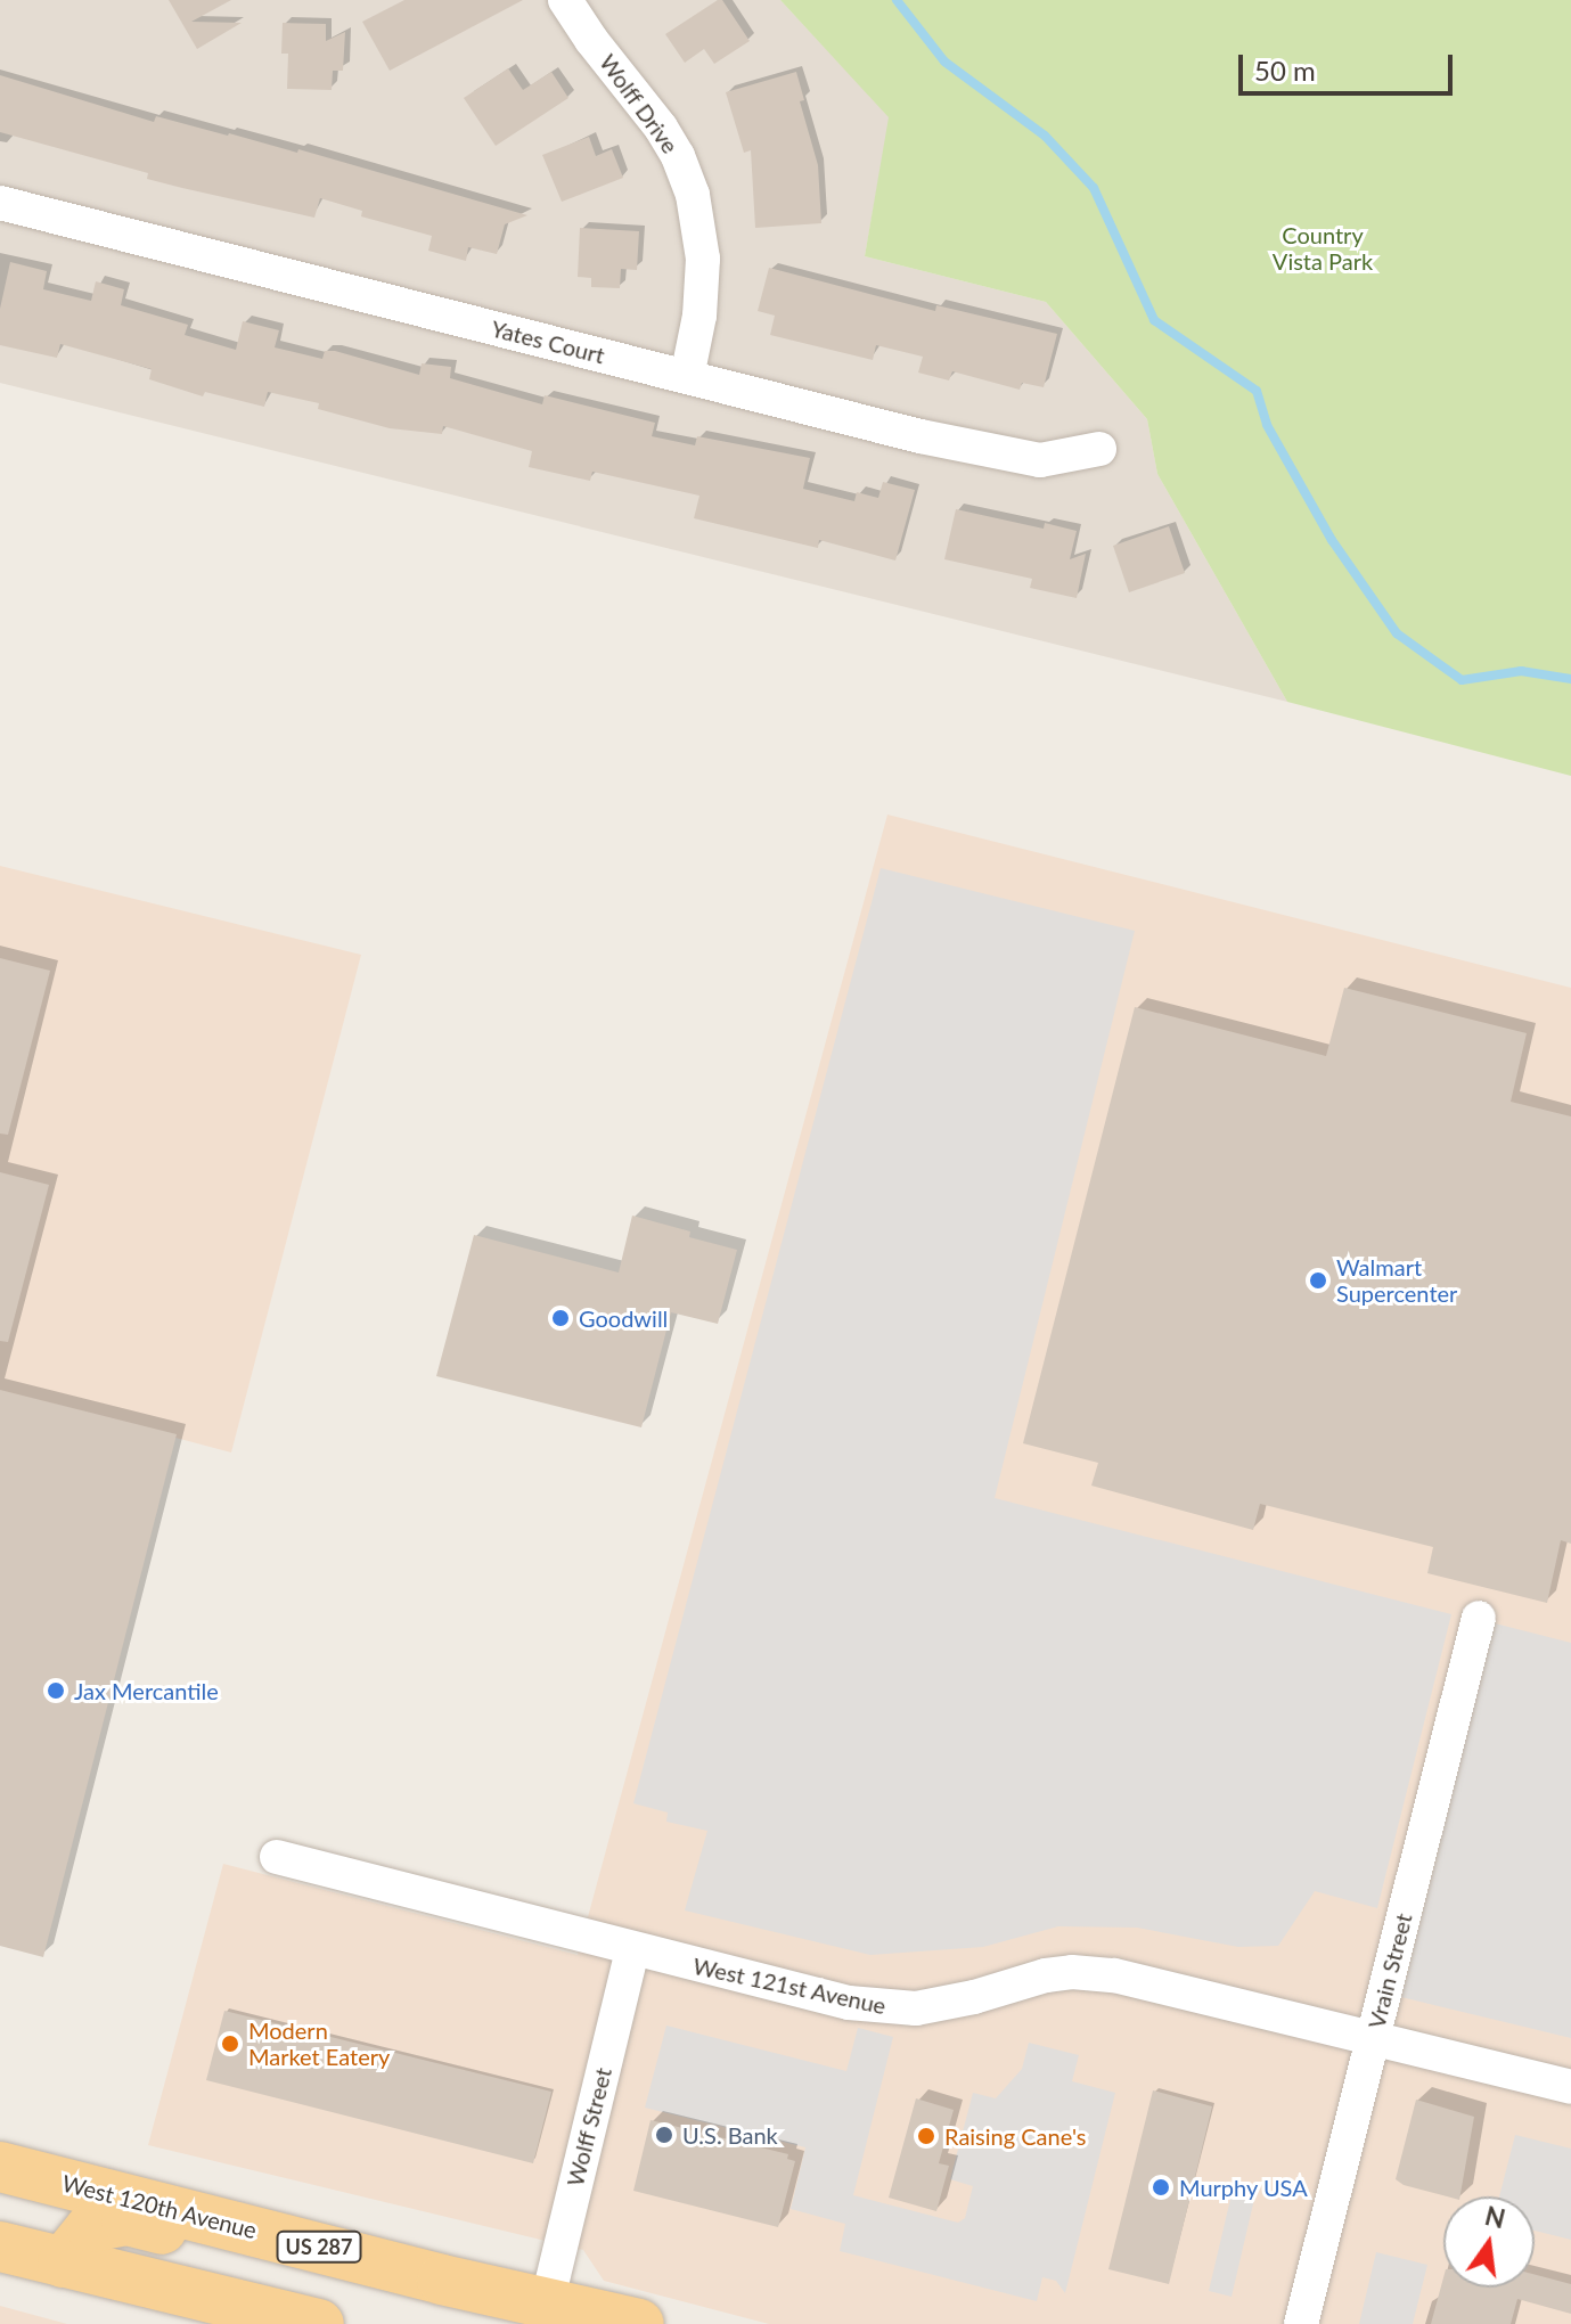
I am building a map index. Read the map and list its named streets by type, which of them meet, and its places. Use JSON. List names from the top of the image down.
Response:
{
  "streets": {
    "main road": ["West 120th Avenue", "US 287"],
    "street": [
      "Wolff Drive",
      "Yates Court",
      "Vrain Street",
      "West 121st Avenue",
      "Wolff Street"
    ]
  },
  "crossings": [
    ["Wolff Drive", "Yates Court"],
    ["Vrain Street", "West 121st Avenue"],
    ["West 121st Avenue", "Wolff Street"],
    ["Wolff Street", "West 120th Avenue"]
  ],
  "parks": ["Country Vista Park"],
  "places": [
    "Walmart Supercenter",
    "Goodwill",
    "Jax Mercantile",
    "Modern Market Eatery",
    "U.S. Bank",
    "Raising Cane's",
    "Murphy USA"
  ],
  "scale_bar": "50 m",
  "north": "top"
}
